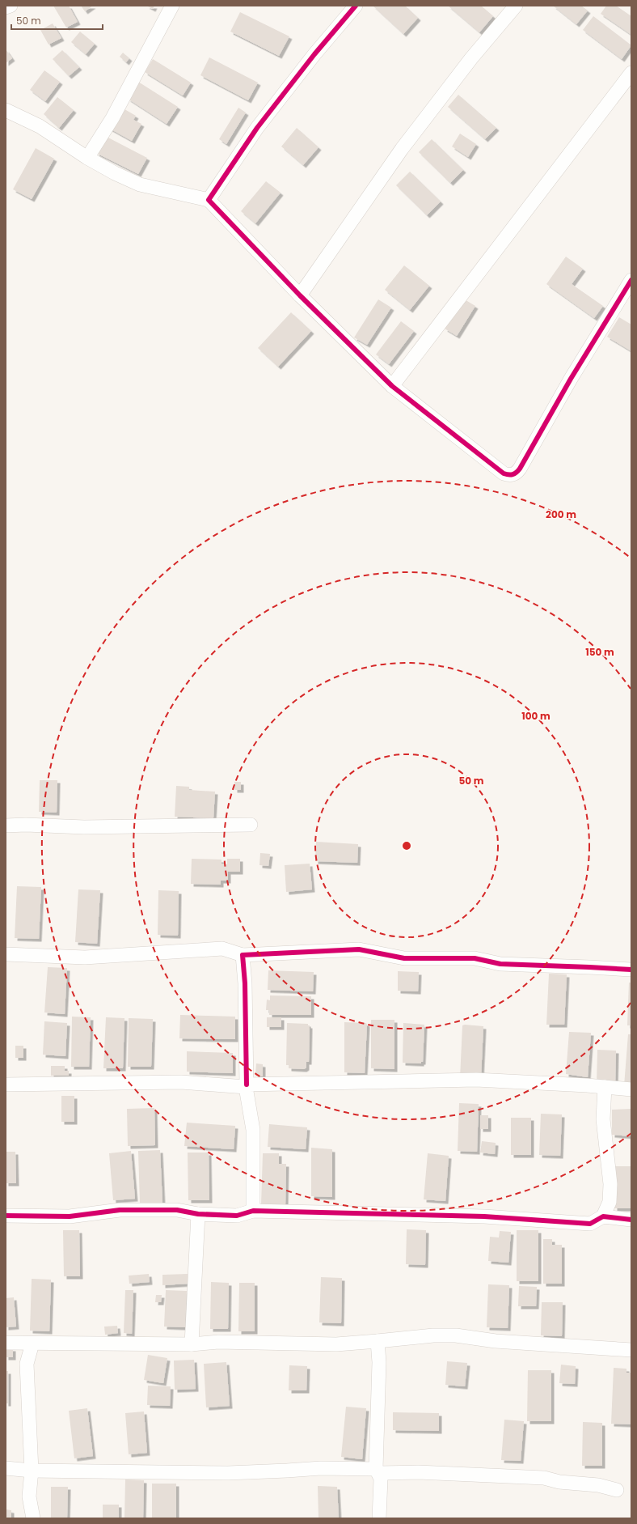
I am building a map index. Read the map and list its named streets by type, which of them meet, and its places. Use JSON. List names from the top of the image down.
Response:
{
  "scale_bar": "50 m",
  "rings": [
    "200 m",
    "150 m",
    "100 m",
    "50 m"
  ]
}
